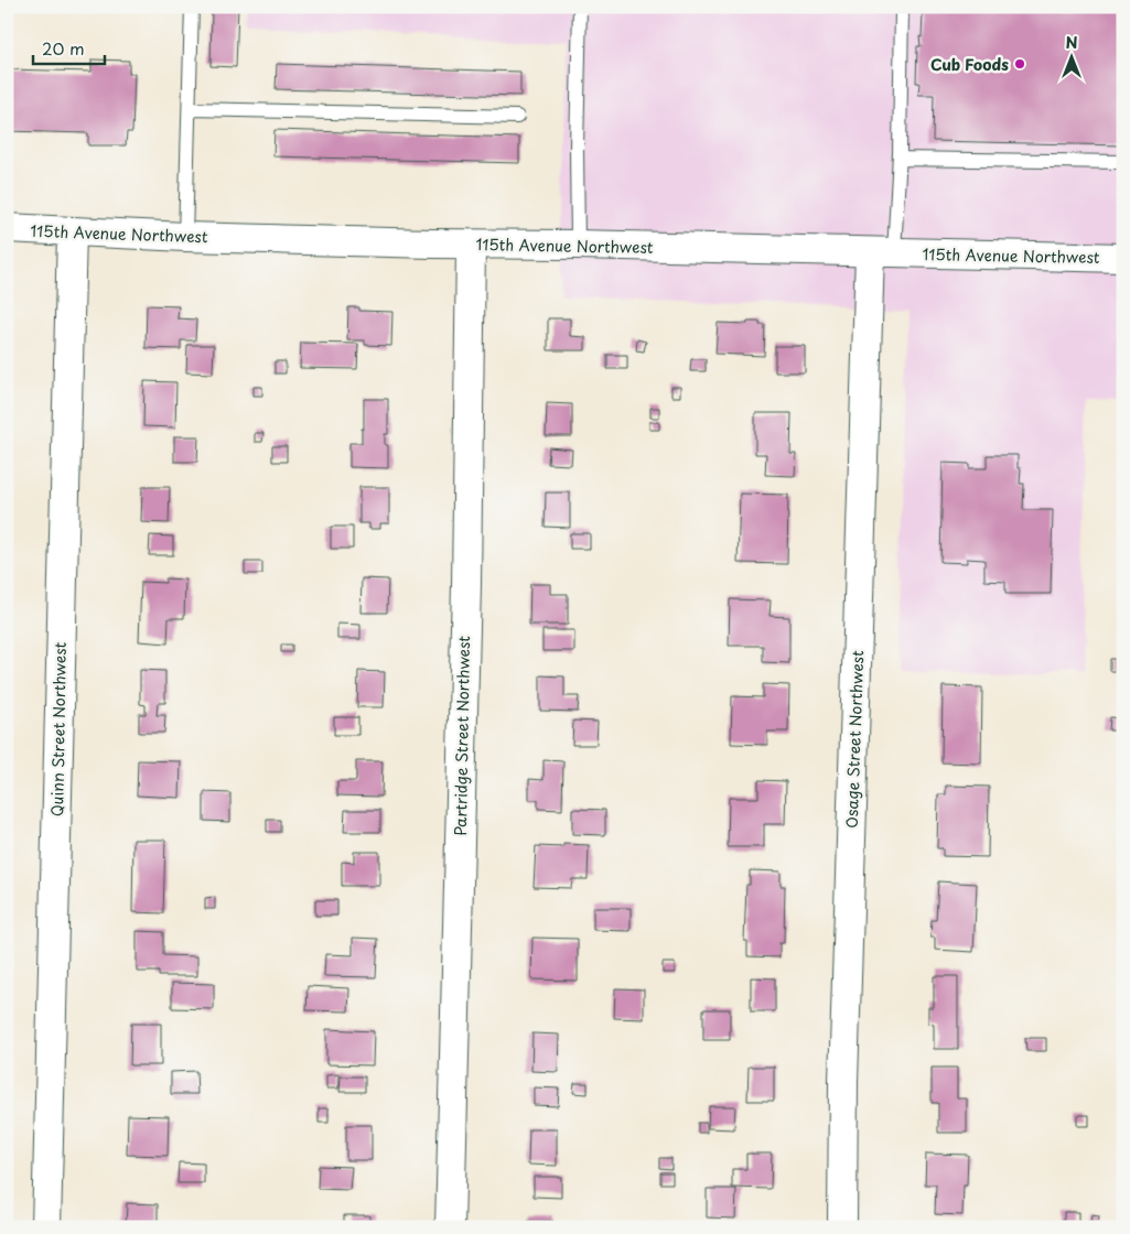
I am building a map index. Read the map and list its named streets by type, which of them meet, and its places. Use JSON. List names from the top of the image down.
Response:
{
  "streets": {
    "street": [
      "115th Avenue Northwest",
      "Quinn Street Northwest",
      "Partridge Street Northwest",
      "Osage Street Northwest"
    ]
  },
  "crossings": [
    ["115th Avenue Northwest", "Quinn Street Northwest"],
    ["115th Avenue Northwest", "Partridge Street Northwest"],
    ["115th Avenue Northwest", "Osage Street Northwest"]
  ],
  "places": ["Cub Foods"],
  "scale_bar": "20 m",
  "north": "top"
}
